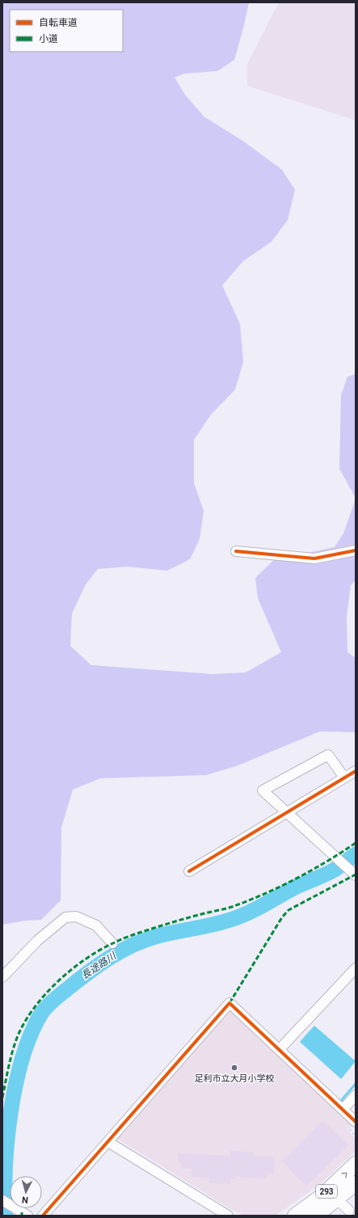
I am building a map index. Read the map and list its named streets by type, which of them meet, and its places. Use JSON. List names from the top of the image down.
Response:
{
  "streets": {
    "highway": ["293"]
  },
  "water": ["長途路川"],
  "places": ["足利市立大月小学校"],
  "legend": ["自転車道", "小道"],
  "north": "bottom"
}
